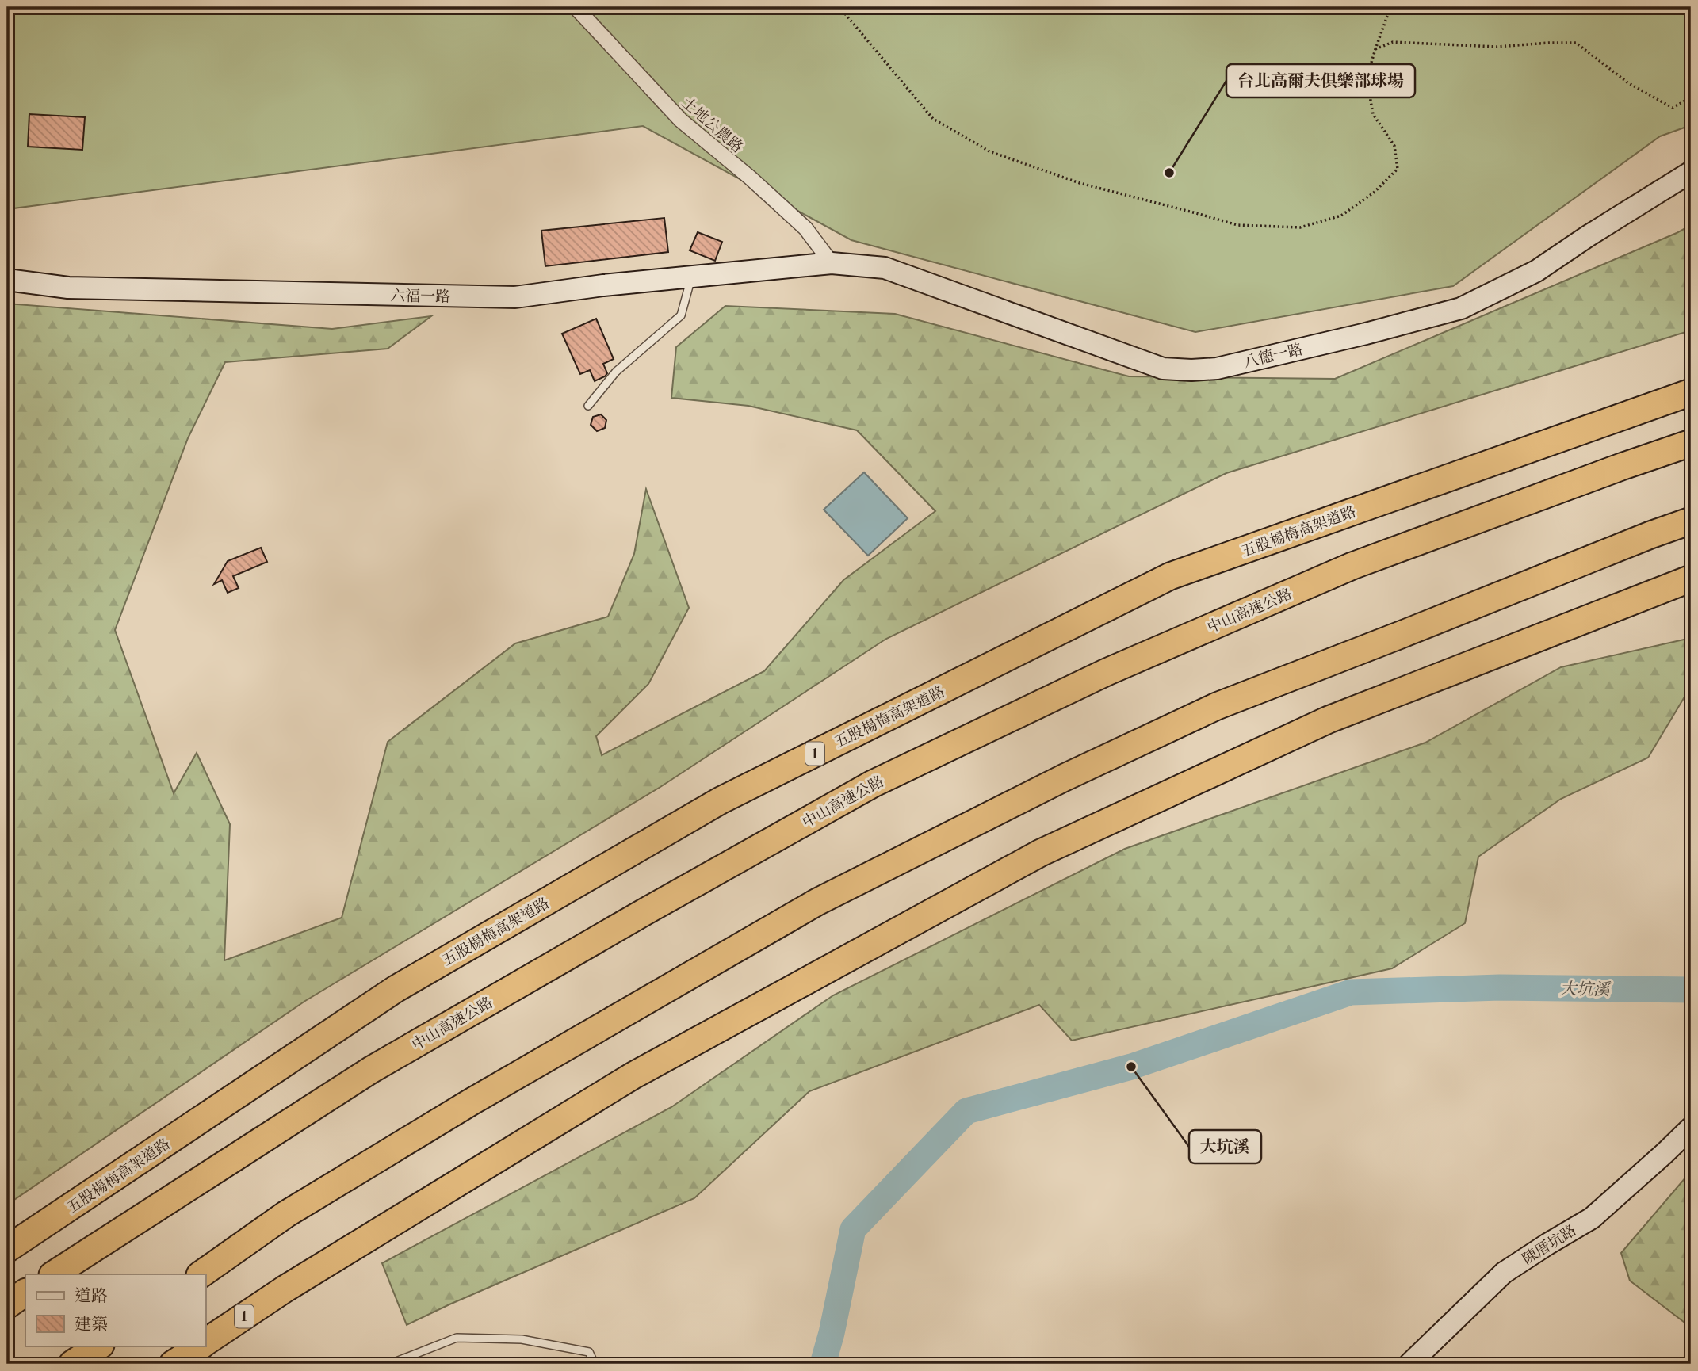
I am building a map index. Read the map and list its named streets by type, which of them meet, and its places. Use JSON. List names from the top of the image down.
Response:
{
  "streets": {
    "highway": ["五股楊梅高架道路", "中山高速公路", "1"],
    "street": [
      "土地公農路",
      "六福一路",
      "八德一路",
      "陳厝坑路"
    ]
  },
  "crossings": [
    ["土地公農路", "六福一路"],
    ["土地公農路", "八德一路"],
    ["六福一路", "八德一路"]
  ],
  "water": ["大坑溪"],
  "places": ["台北高爾夫俱樂部球場", "大坑溪"],
  "legend": ["道路", "建築"]
}
